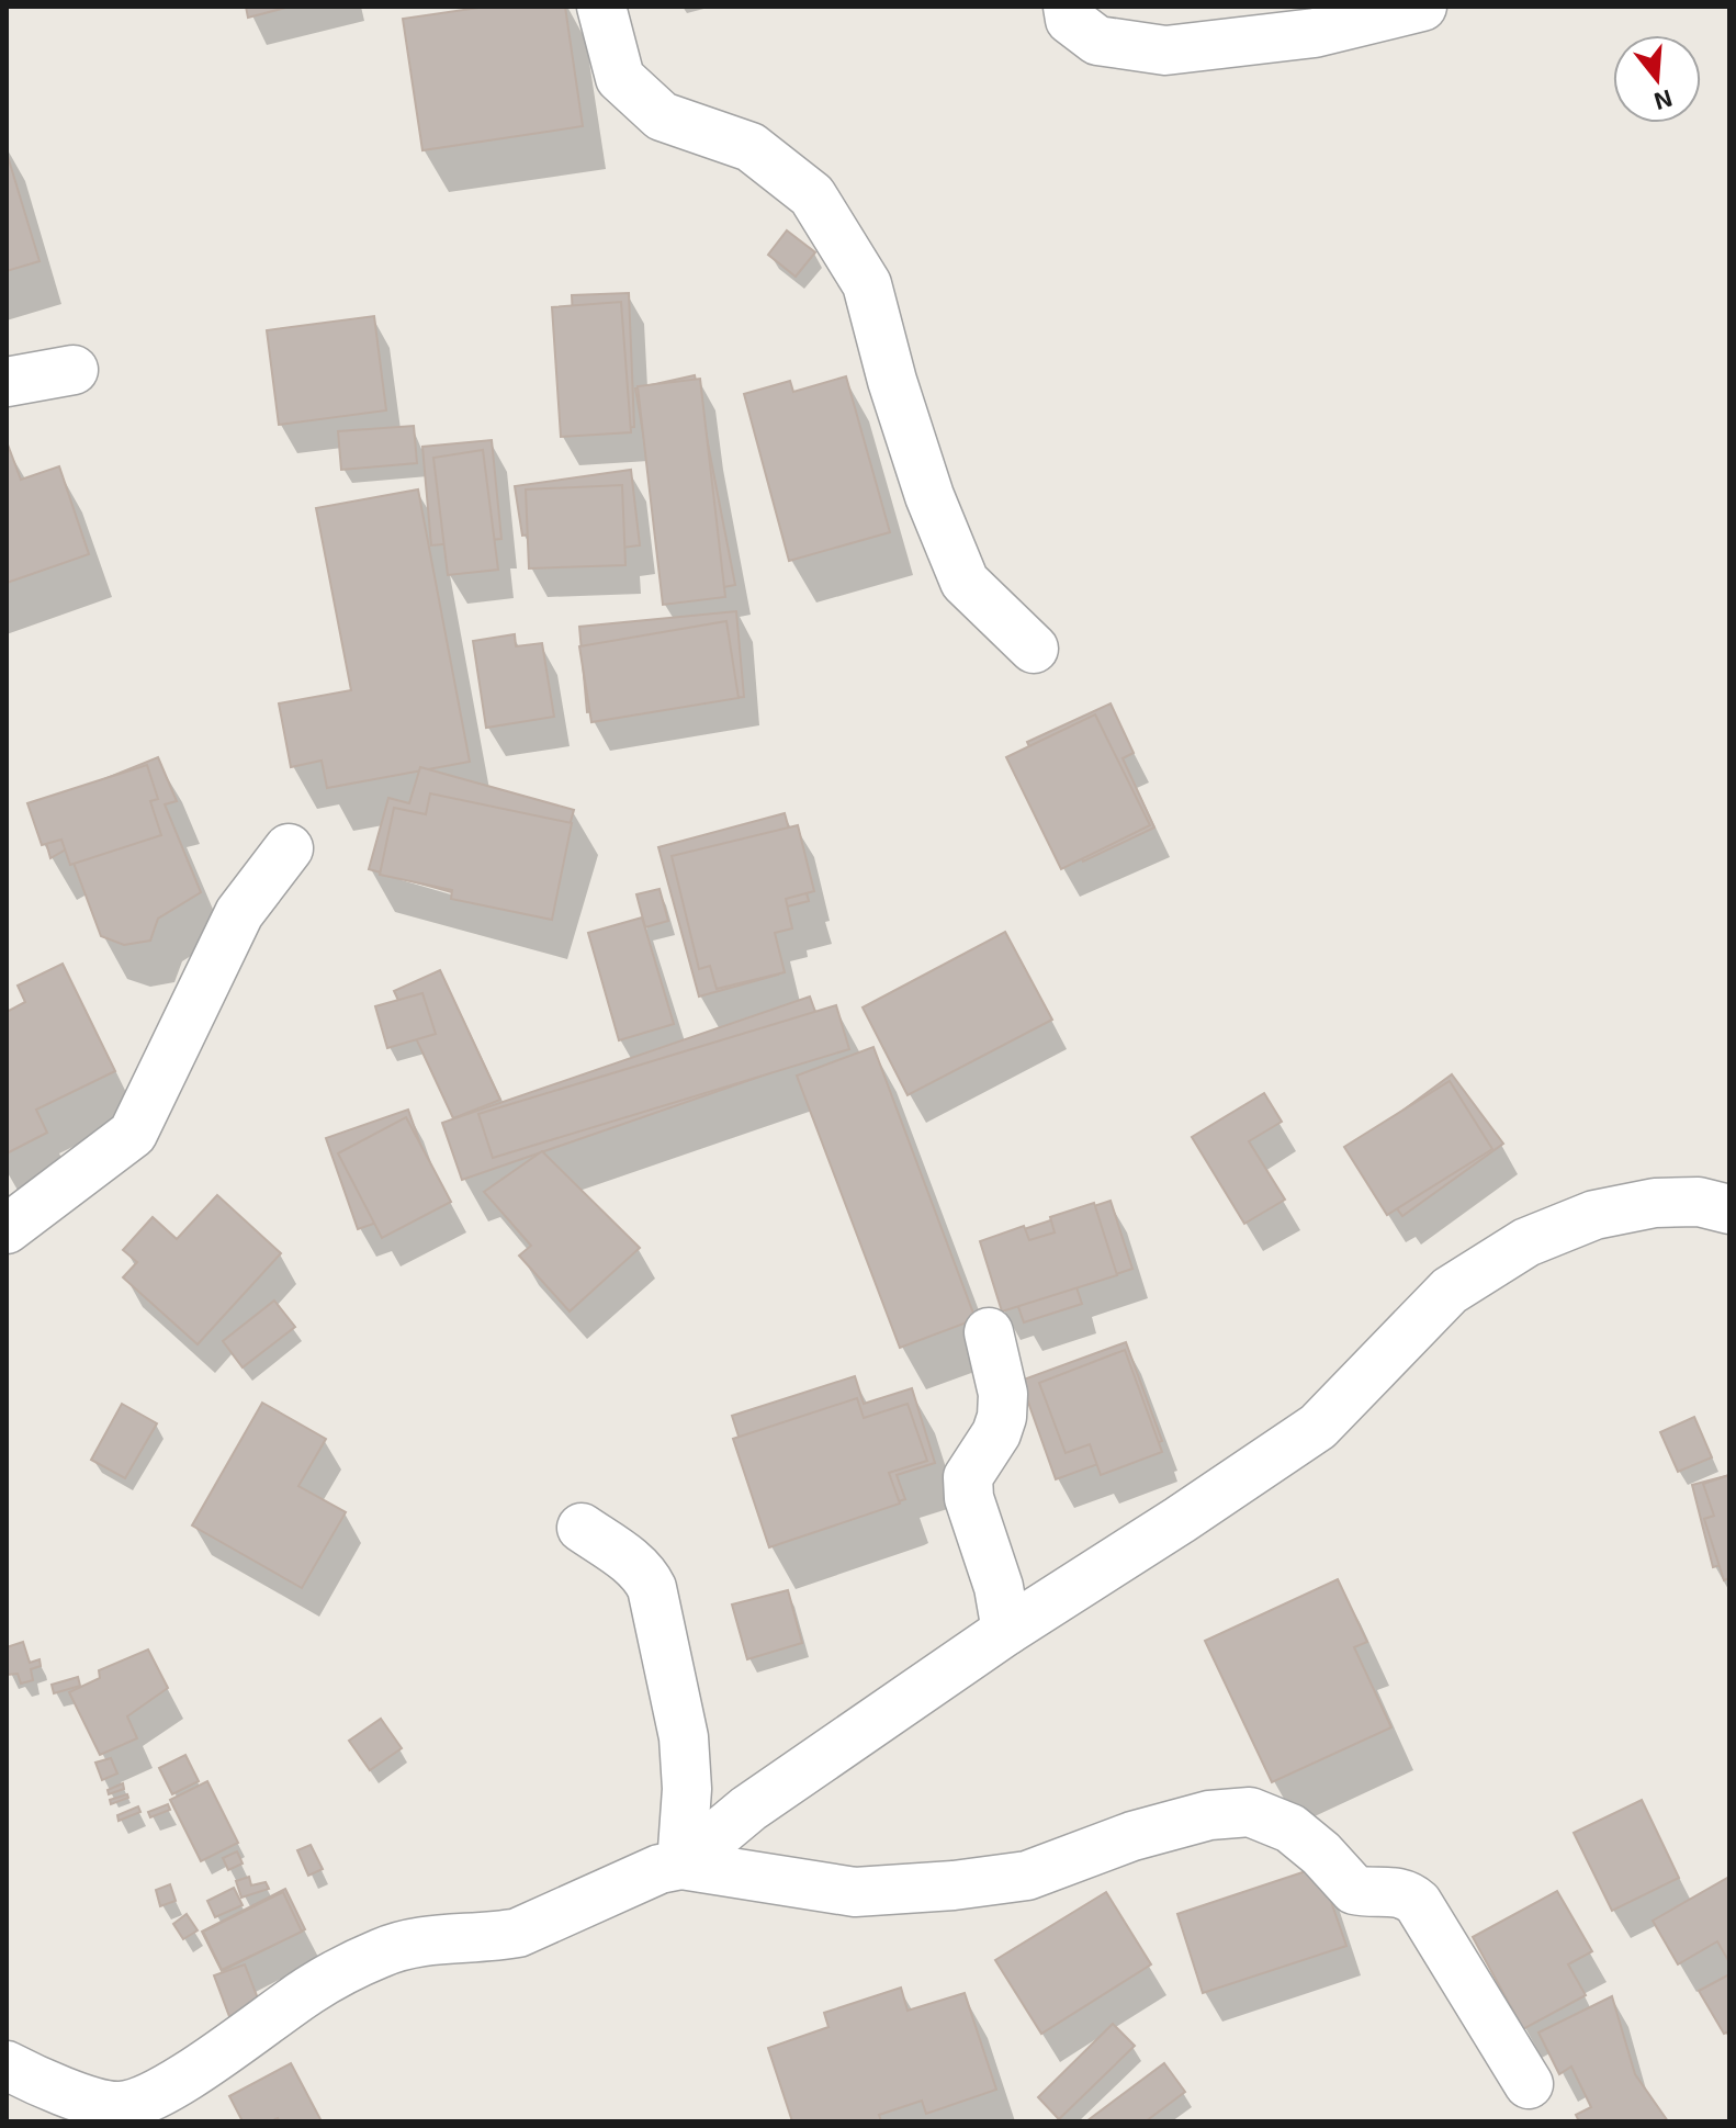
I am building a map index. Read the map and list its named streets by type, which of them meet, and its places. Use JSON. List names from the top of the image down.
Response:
{
  "north": "bottom"
}
